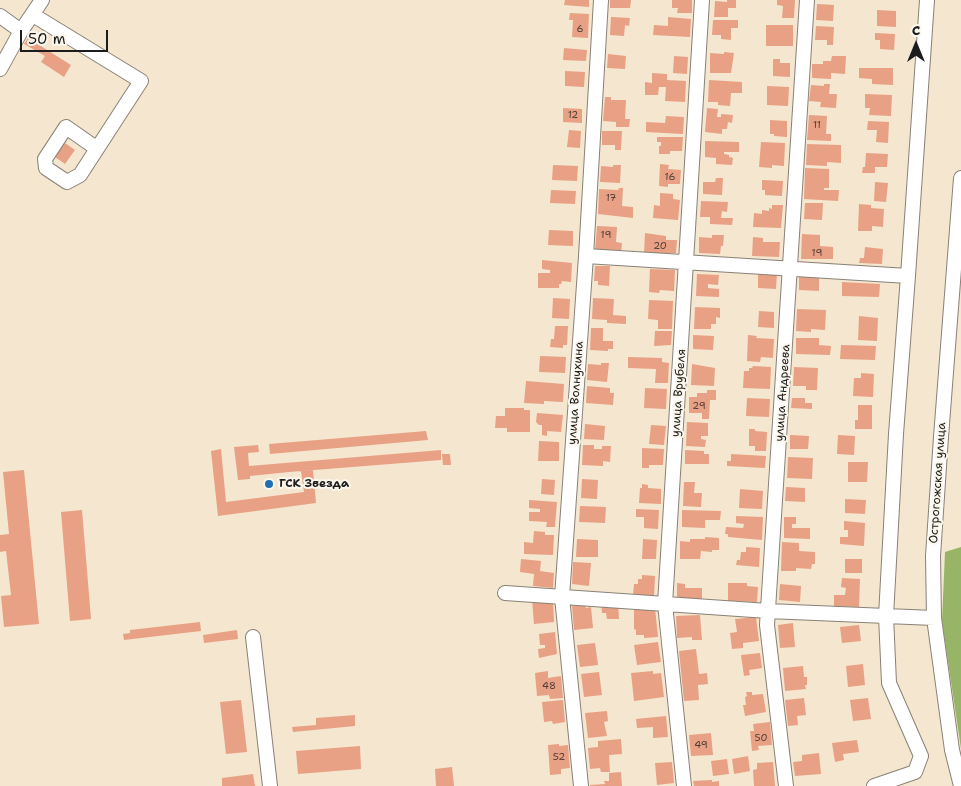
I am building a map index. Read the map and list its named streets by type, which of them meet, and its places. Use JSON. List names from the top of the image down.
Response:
{
  "streets": {
    "street": [
      "улица Волнухина",
      "улица Врубеля",
      "улица Андреева",
      "Острогожская улица"
    ]
  },
  "places": ["ГСК Звезда"],
  "house_numbers": [
    "6",
    "12",
    "11",
    "16",
    "17",
    "19",
    "20",
    "19",
    "29",
    "48",
    "50",
    "49",
    "52"
  ],
  "scale_bar": "50 m",
  "north": "top"
}
